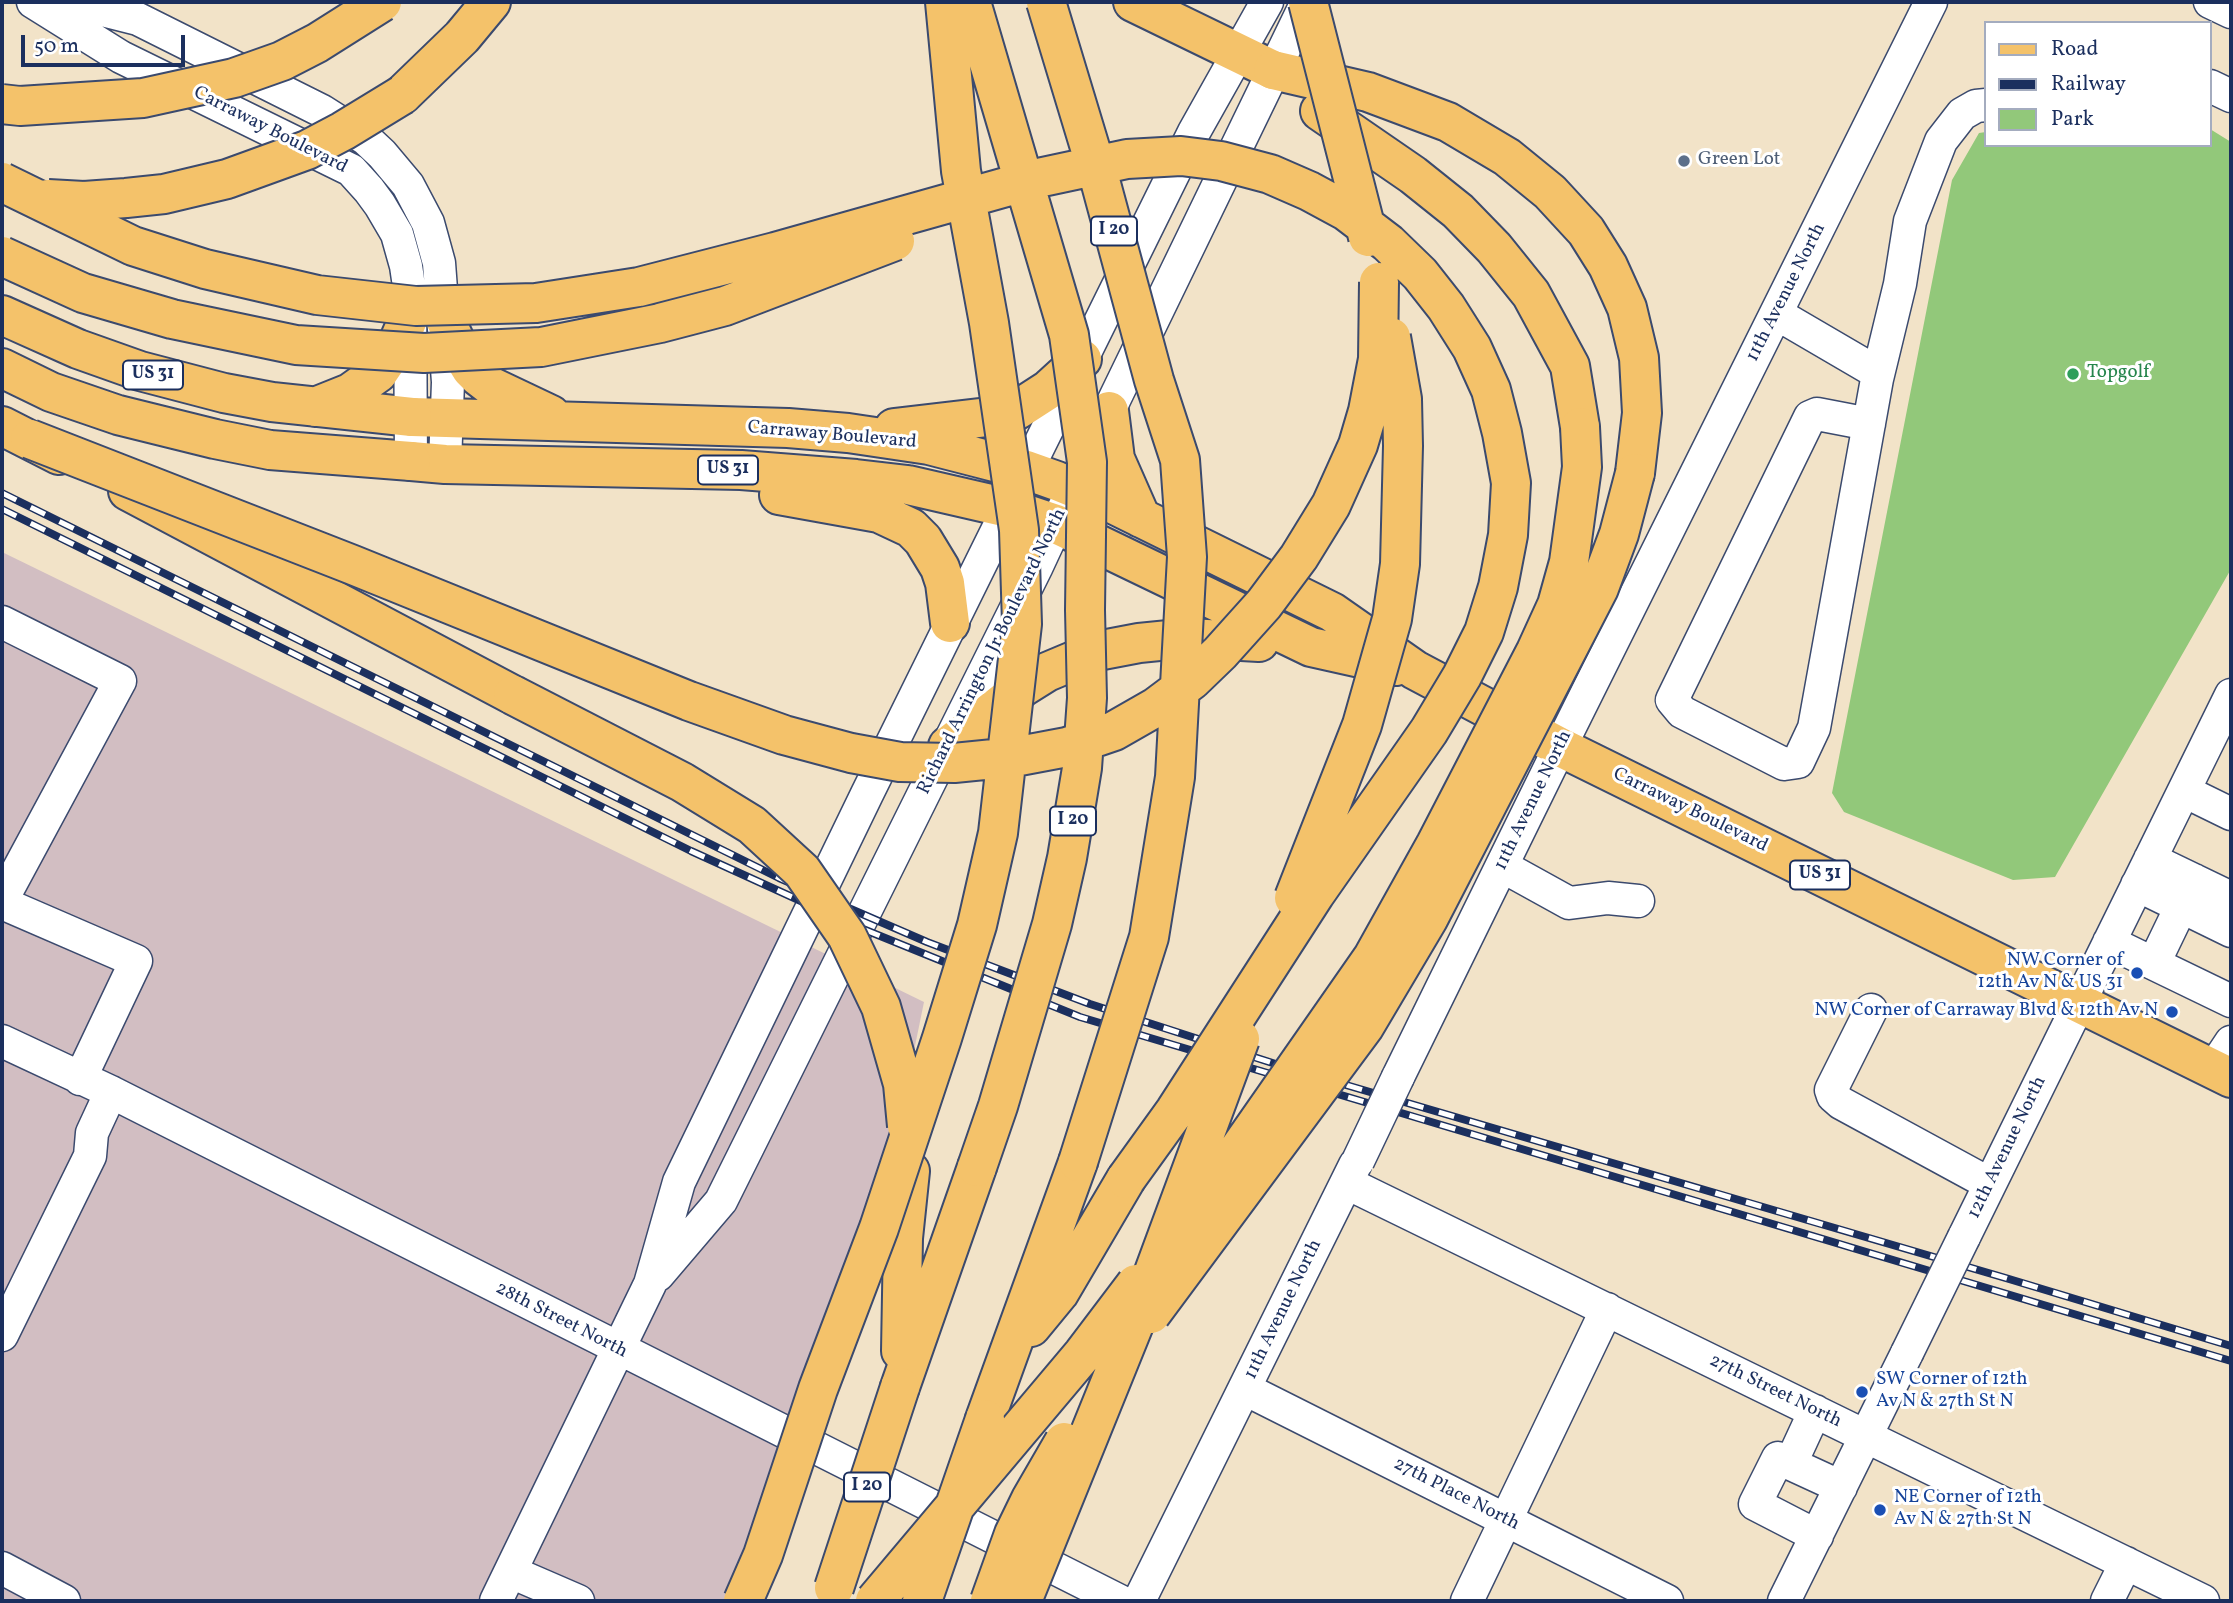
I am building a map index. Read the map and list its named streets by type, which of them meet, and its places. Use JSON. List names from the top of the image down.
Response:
{
  "streets": {
    "main road": ["Carraway Boulevard", "I 20", "US 31"],
    "street": [
      "11th Avenue North",
      "Richard Arrington Jr Boulevard North",
      "12th Avenue North",
      "28th Street North",
      "27th Street North",
      "27th Place North"
    ]
  },
  "crossings": [
    ["Carraway Boulevard", "11th Avenue North"],
    ["Carraway Boulevard", "US 31"],
    ["Carraway Boulevard", "Richard Arrington Jr Boulevard North"],
    ["Carraway Boulevard", "12th Avenue North"],
    ["11th Avenue North", "27th Street North"],
    ["11th Avenue North", "27th Place North"],
    ["Richard Arrington Jr Boulevard North", "28th Street North"],
    ["12th Avenue North", "27th Street North"]
  ],
  "places": [
    "Green Lot",
    "Topgolf",
    "NW Corner of 12th Av N & US 31",
    "NW Corner of Carraway Blvd & 12th Av N",
    "SW Corner of 12th Av N & 27th St N",
    "NE Corner of 12th Av N & 27th St N"
  ],
  "legend": ["Road", "Railway", "Park"],
  "scale_bar": "50 m"
}
